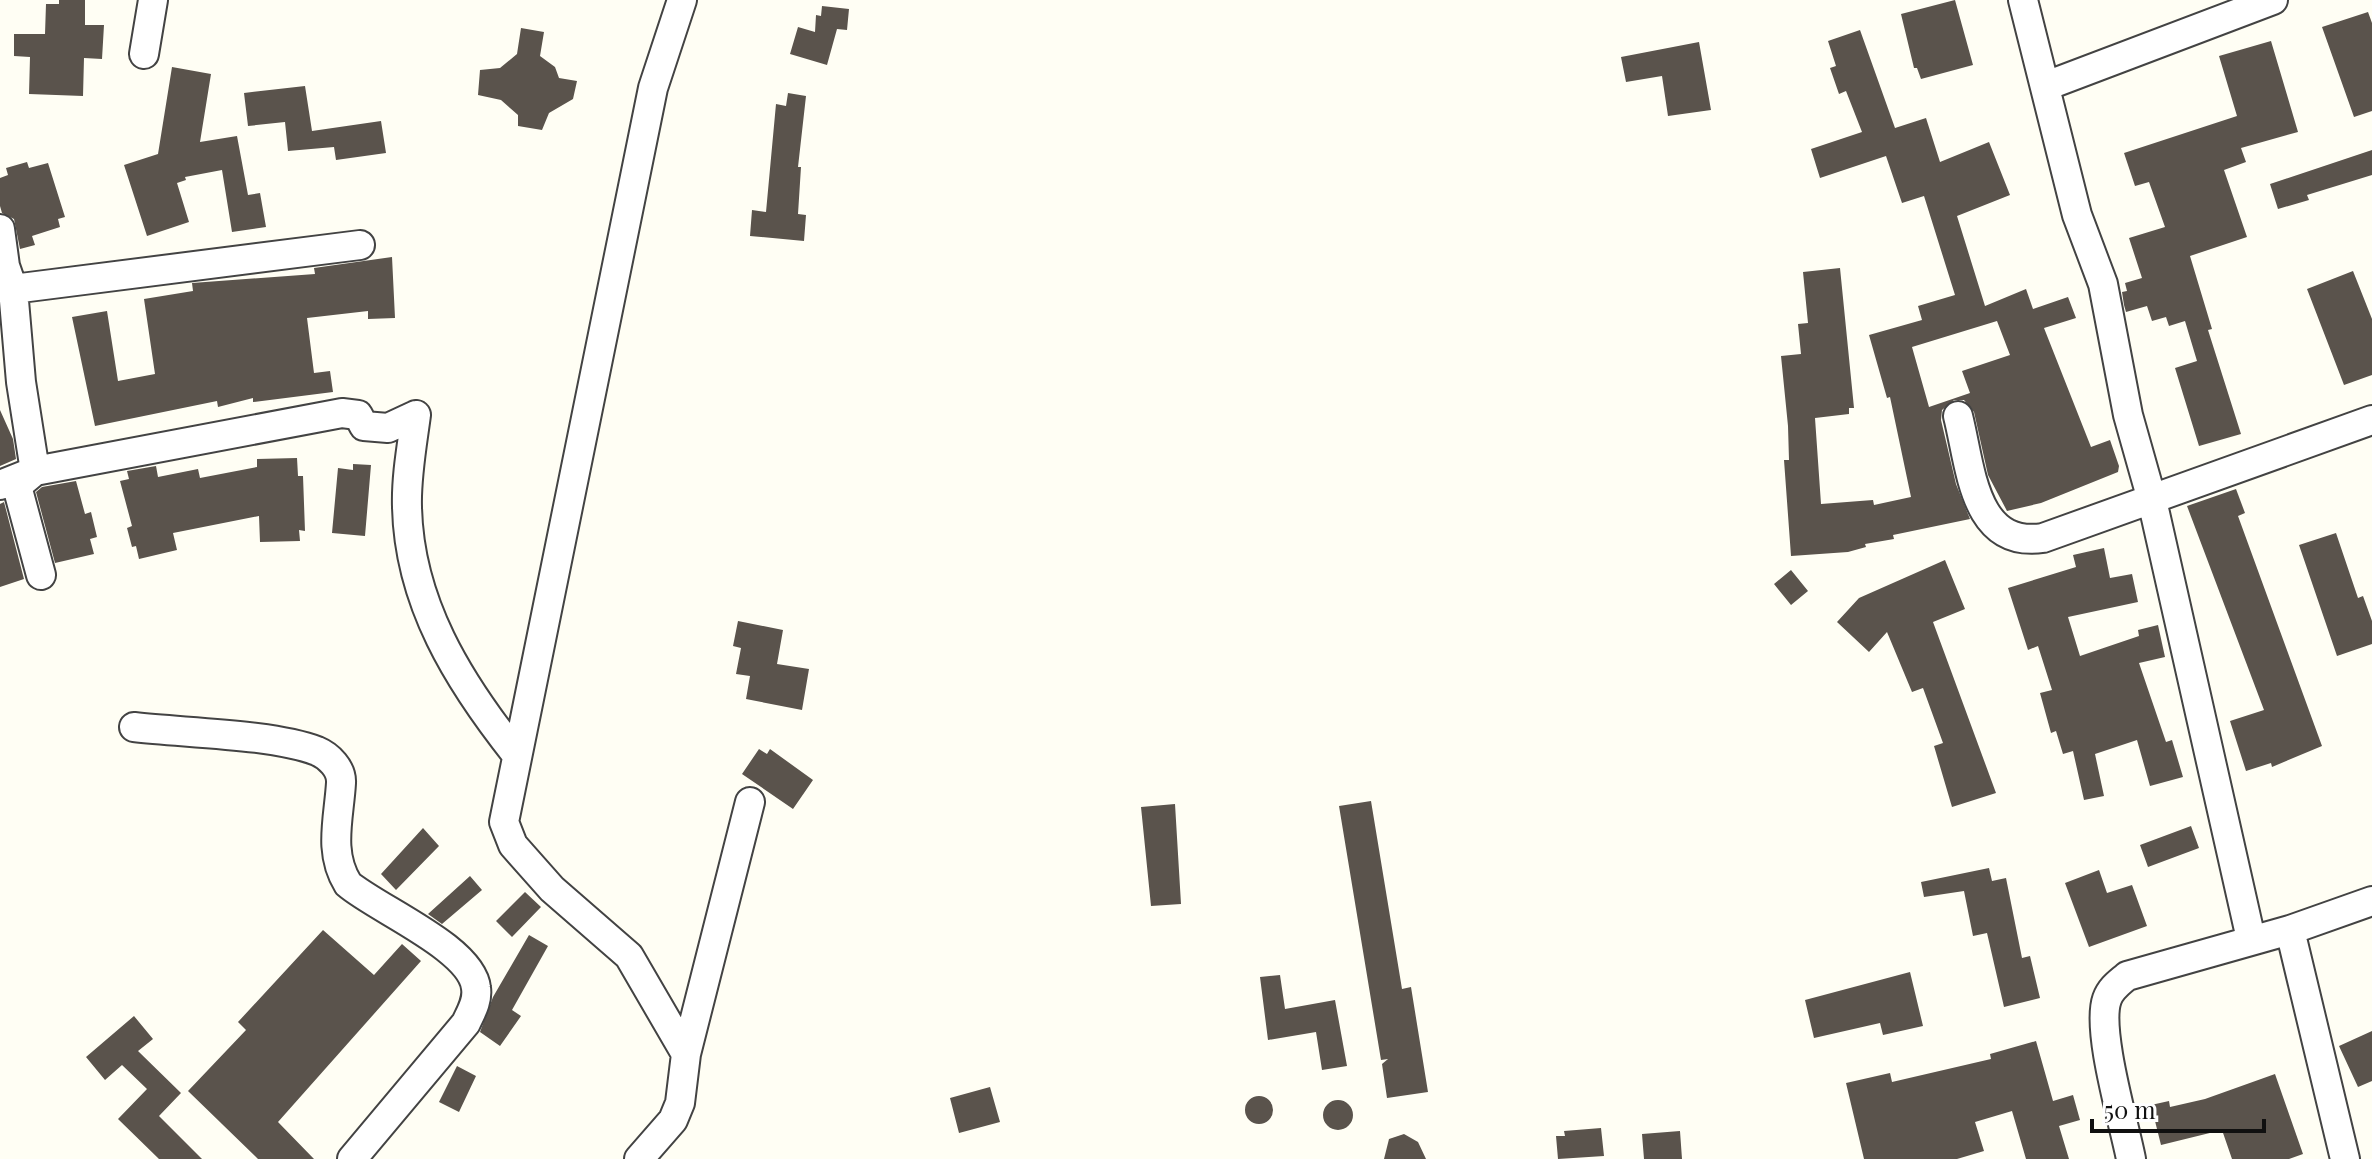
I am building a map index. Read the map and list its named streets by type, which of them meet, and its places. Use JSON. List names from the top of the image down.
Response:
{
  "scale_bar": "50 m"
}
